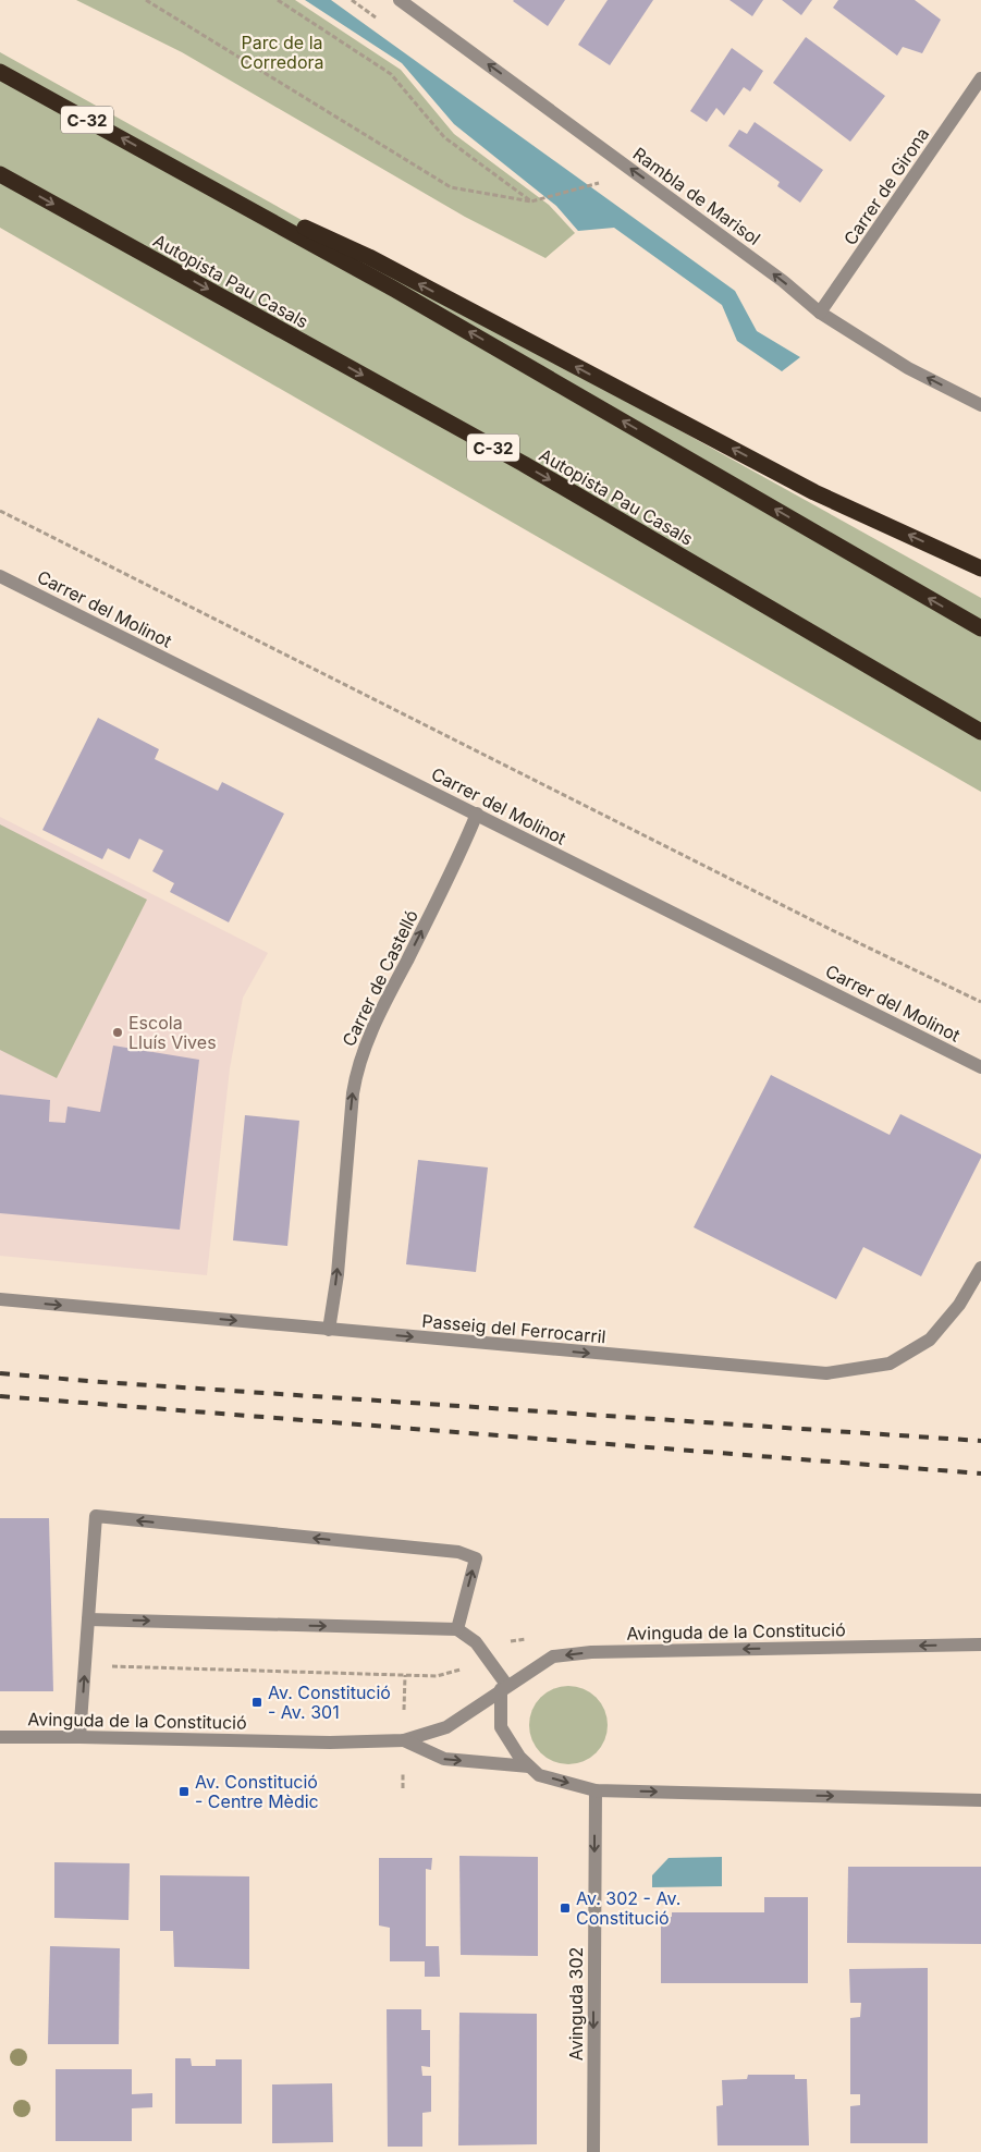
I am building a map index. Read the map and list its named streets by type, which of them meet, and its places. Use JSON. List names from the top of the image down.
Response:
{
  "streets": {
    "highway": ["C-32", "Autopista Pau Casals"],
    "street": [
      "Carrer de Girona",
      "Rambla de Marisol",
      "Carrer del Molinot",
      "Carrer de Castelló",
      "Passeig del Ferrocarril",
      "Avinguda de la Constitució",
      "Avinguda 302"
    ]
  },
  "crossings": [
    ["Carrer de Girona", "Rambla de Marisol"],
    ["Carrer del Molinot", "Carrer de Castelló"],
    ["Carrer de Castelló", "Passeig del Ferrocarril"],
    ["Avinguda de la Constitució", "Avinguda 302"]
  ],
  "one_way": [
    "Rambla de Marisol",
    "Carrer de Castelló",
    "Passeig del Ferrocarril",
    "Avinguda 302"
  ],
  "parks": ["Parc de la Corredora"],
  "places": {
    "other": ["Escola Lluís Vives"],
    "transit": ["Av. Constitució - Av. 301", "Av. Constitució - Centre Mèdic", "Av. 302 - Av. Constitució"]
  }
}
